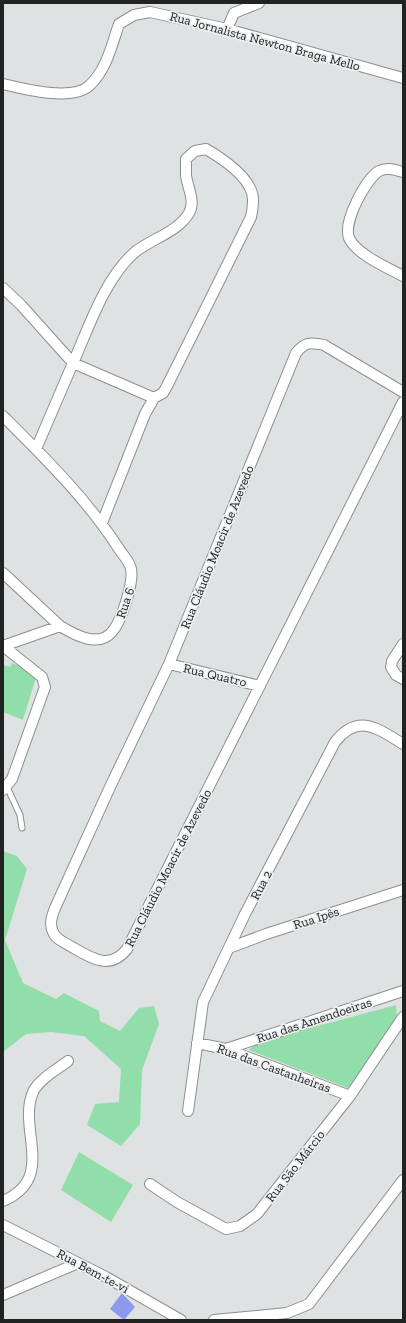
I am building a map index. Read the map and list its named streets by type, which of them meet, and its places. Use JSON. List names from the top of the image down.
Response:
{
  "streets": {
    "street": [
      "Rua Jornalista Newton Braga Mello",
      "Rua Cláudio Moacir de Azevedo",
      "Rua 6",
      "Rua Quatro",
      "Rua 2",
      "Rua Ipês",
      "Rua das Amendoeiras",
      "Rua das Castanheiras",
      "Rua São Márcio",
      "Rua Bem-te-vi"
    ]
  },
  "crossings": [
    ["Rua Cláudio Moacir de Azevedo", "Rua Quatro"],
    ["Rua 2", "Rua Ipês"],
    ["Rua 2", "Rua das Castanheiras"],
    ["Rua das Amendoeiras", "Rua das Castanheiras"],
    ["Rua das Castanheiras", "Rua São Márcio"]
  ]
}
